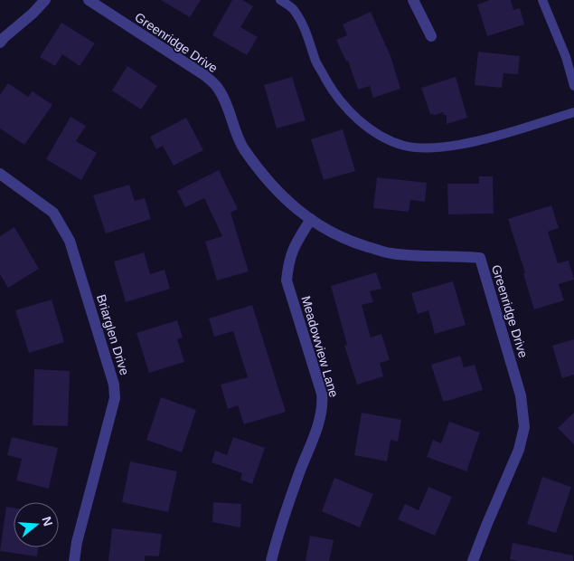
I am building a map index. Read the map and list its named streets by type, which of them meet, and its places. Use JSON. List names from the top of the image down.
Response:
{
  "streets": {
    "street": ["Greenridge Drive", "Briarglen Drive", "Meadowview Lane"]
  },
  "crossings": [
    ["Greenridge Drive", "Meadowview Lane"]
  ],
  "north": "right"
}
